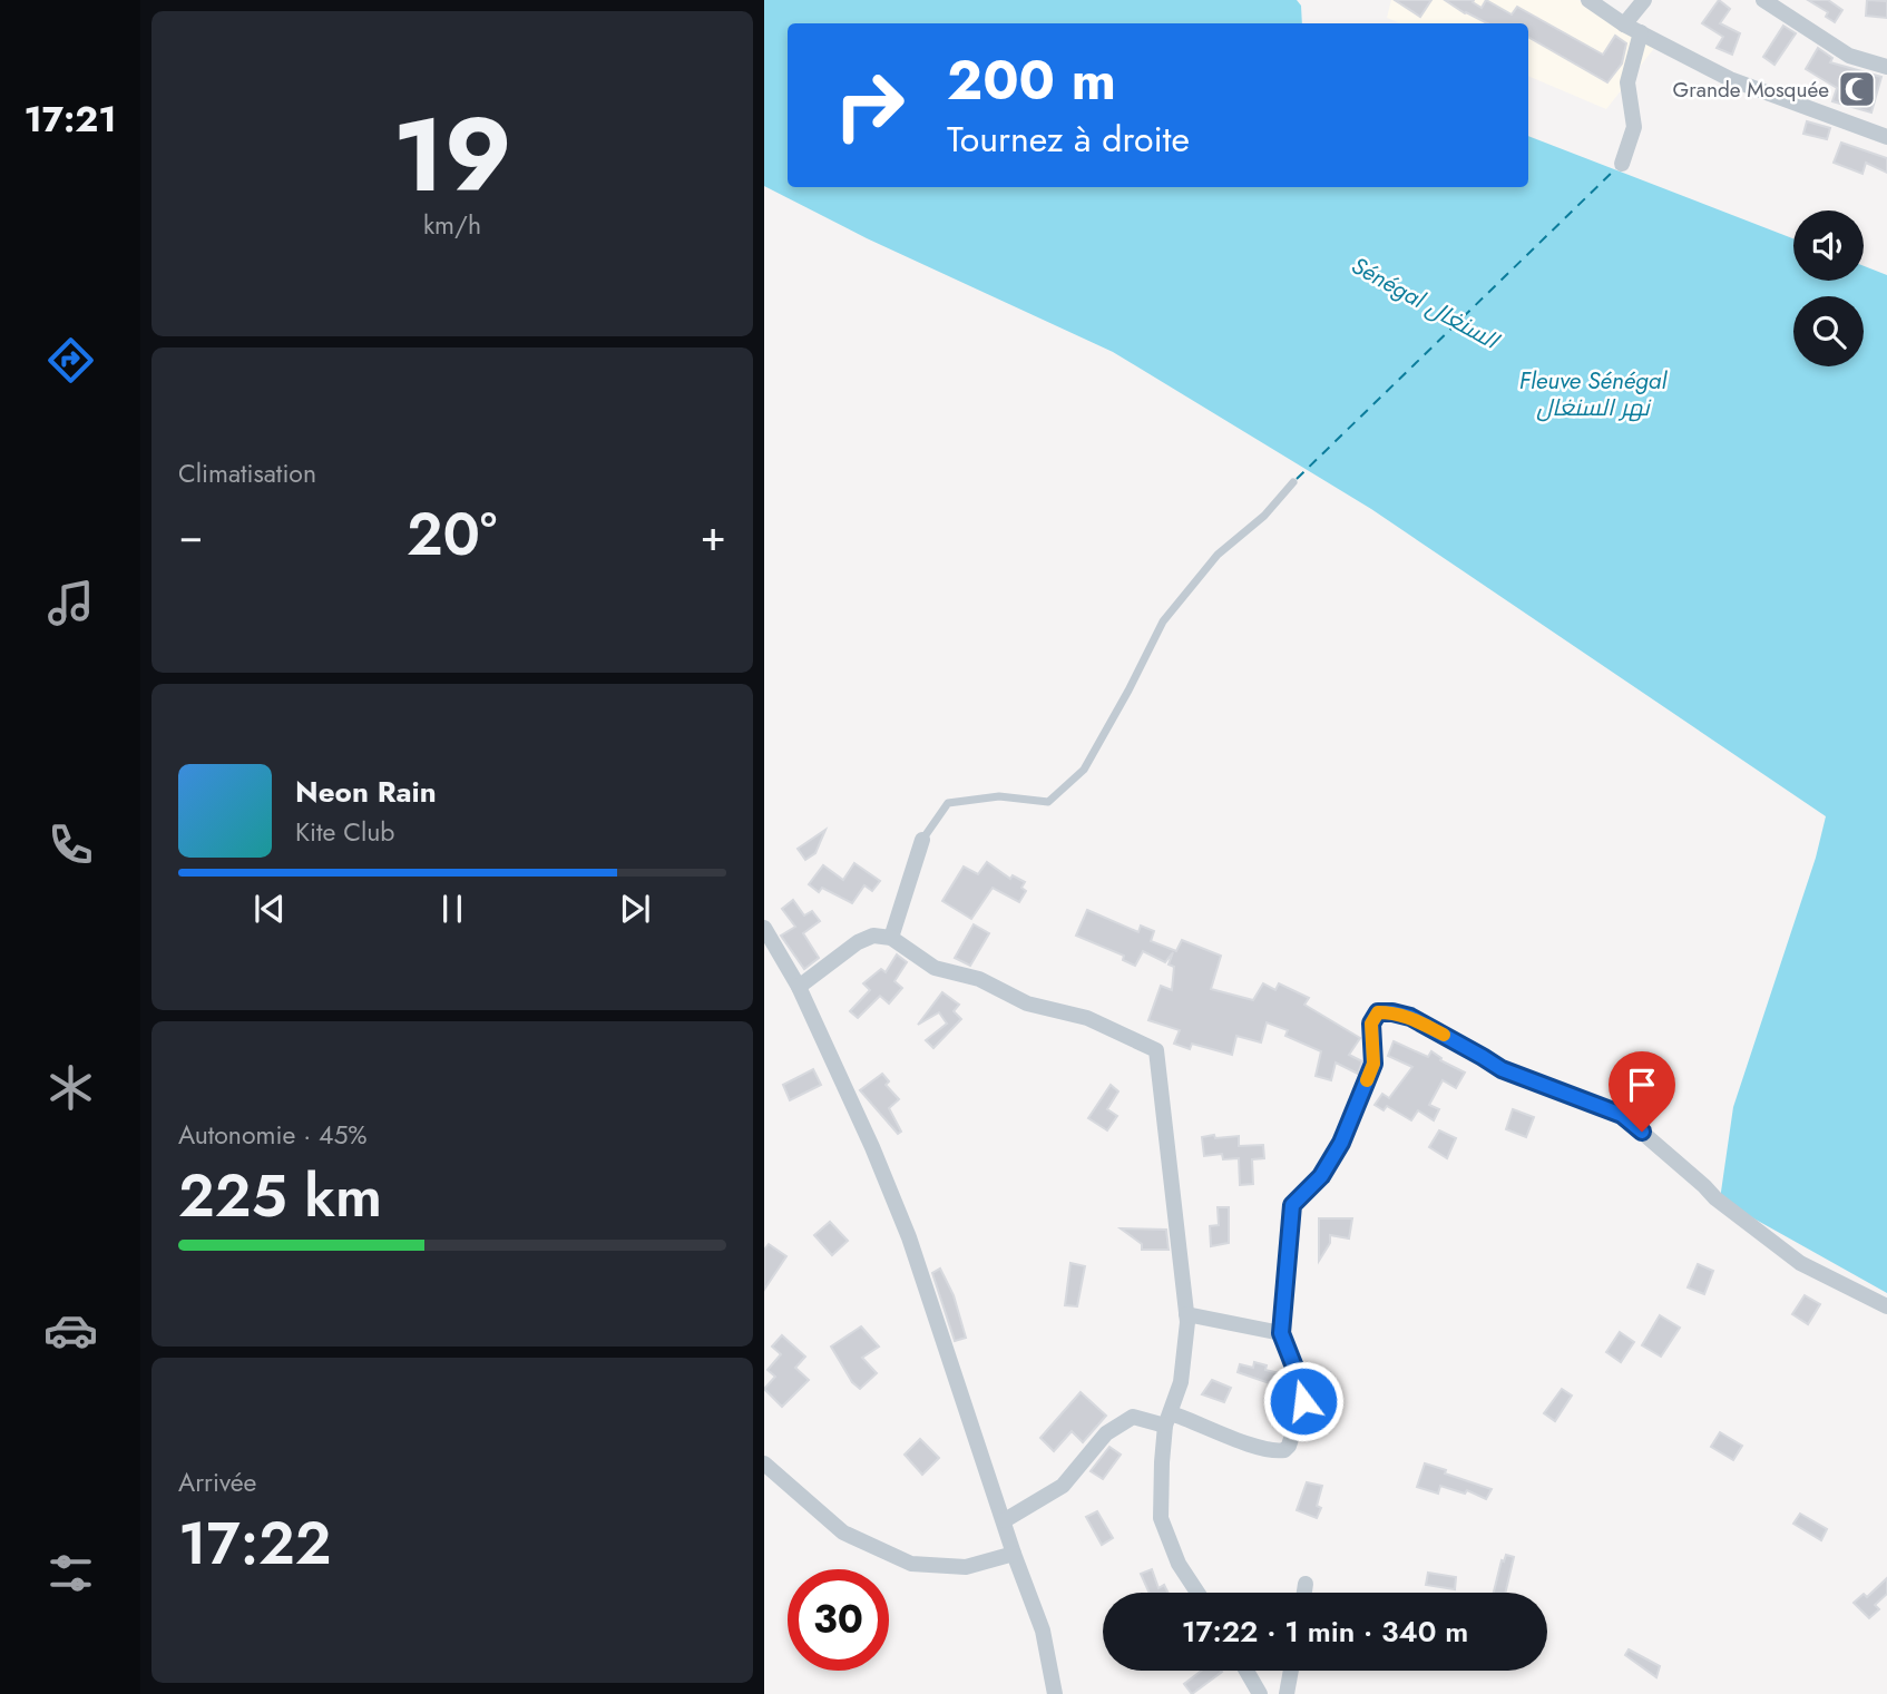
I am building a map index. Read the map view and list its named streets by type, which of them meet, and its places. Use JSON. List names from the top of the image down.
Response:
{
  "water": ["Sénégal السنغال", "Fleuve Sénégal نهر السنغال"],
  "places": {
    "mosque": ["Grande Mosquée"]
  },
  "page": {
    "tabs": "17:21",
    "tile": [
      ["19", "km/h"],
      "Climatisation",
      ["Autonomie · 45%", "225 km"],
      ["Arrivée", "17:22"]
    ],
    "turn": ["200 m", "Tournez à droite"],
    "heat": ["−", "20°", "+"],
    "song": ["Neon Rain", "Kite Club"],
    "limit": "30",
    "trip": "17:22 · 1 min · 340 m"
  }
}
